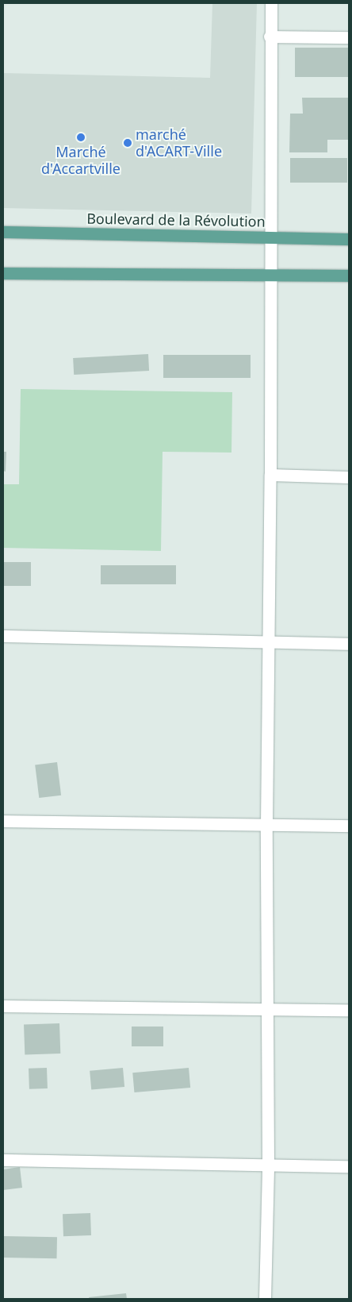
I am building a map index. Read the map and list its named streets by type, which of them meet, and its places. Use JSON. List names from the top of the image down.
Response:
{
  "streets": {
    "main road": ["Boulevard de la Révolution"]
  },
  "places": ["Marché d'Accartville", "marché d'ACART-Ville"]
}
